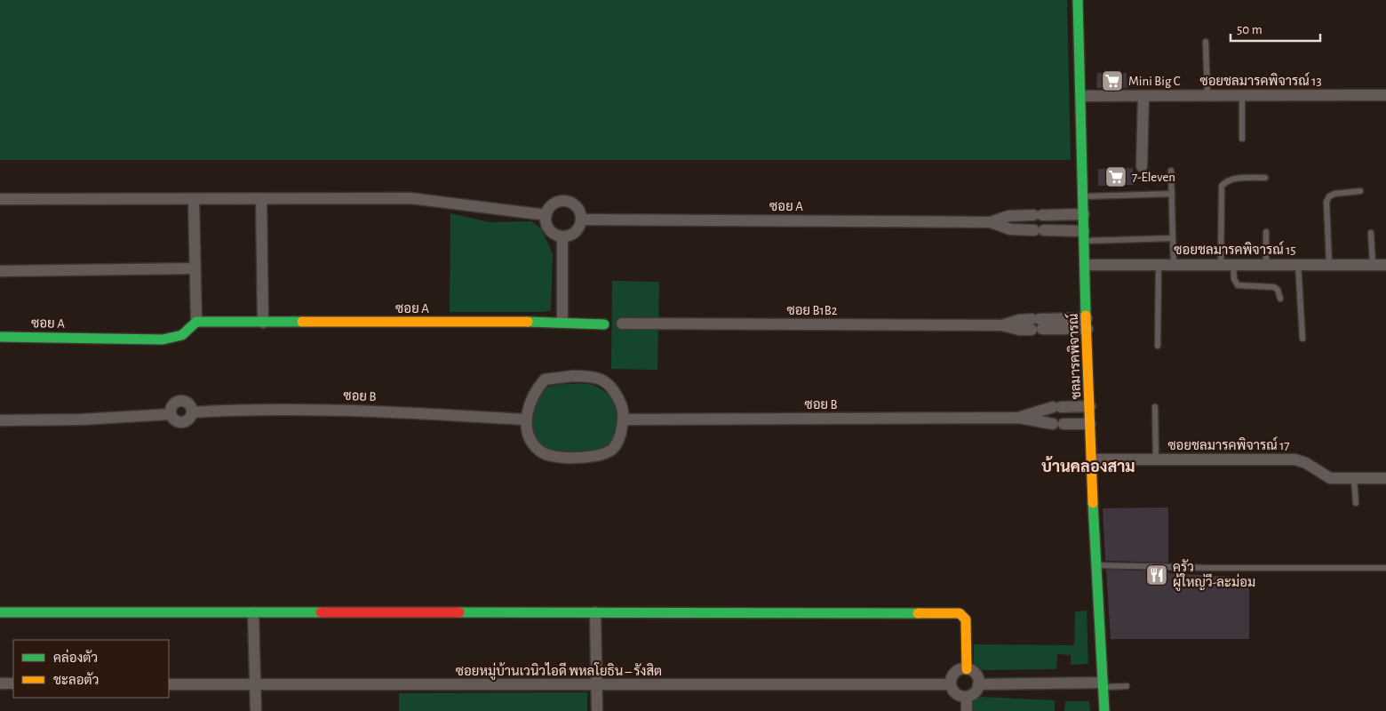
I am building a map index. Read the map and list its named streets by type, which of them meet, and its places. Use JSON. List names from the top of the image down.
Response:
{
  "streets": {
    "street": [
      "ซอยชลมารคพิจารณ์ 13",
      "ซอย A",
      "ซอยชลมารคพิจารณ์ 15",
      "ซอย B1B2",
      "ชลมารคพิจารณ์",
      "ซอย B",
      "ซอยชลมารคพิจารณ์ 17",
      "ซอยหมู่บ้านเวนิวไอดี พหลโยธิน – รังสิต"
    ]
  },
  "crossings": [
    ["ซอยชลมารคพิจารณ์ 13", "ชลมารคพิจารณ์"],
    ["ซอย A", "ชลมารคพิจารณ์"],
    ["ซอยชลมารคพิจารณ์ 15", "ชลมารคพิจารณ์"],
    ["ซอย B1B2", "ชลมารคพิจารณ์"],
    ["ชลมารคพิจารณ์", "ซอย B"],
    ["ชลมารคพิจารณ์", "ซอยชลมารคพิจารณ์ 17"]
  ],
  "districts": ["บ้านคลองสาม"],
  "places": {
    "supermarket": ["Mini Big C", "7-Eleven"],
    "restaurant": ["ครัว ผู้ใหญ่วี-ละม่อม"]
  },
  "legend": ["คล่องตัว", "ชะลอตัว"],
  "scale_bar": "50 m"
}
